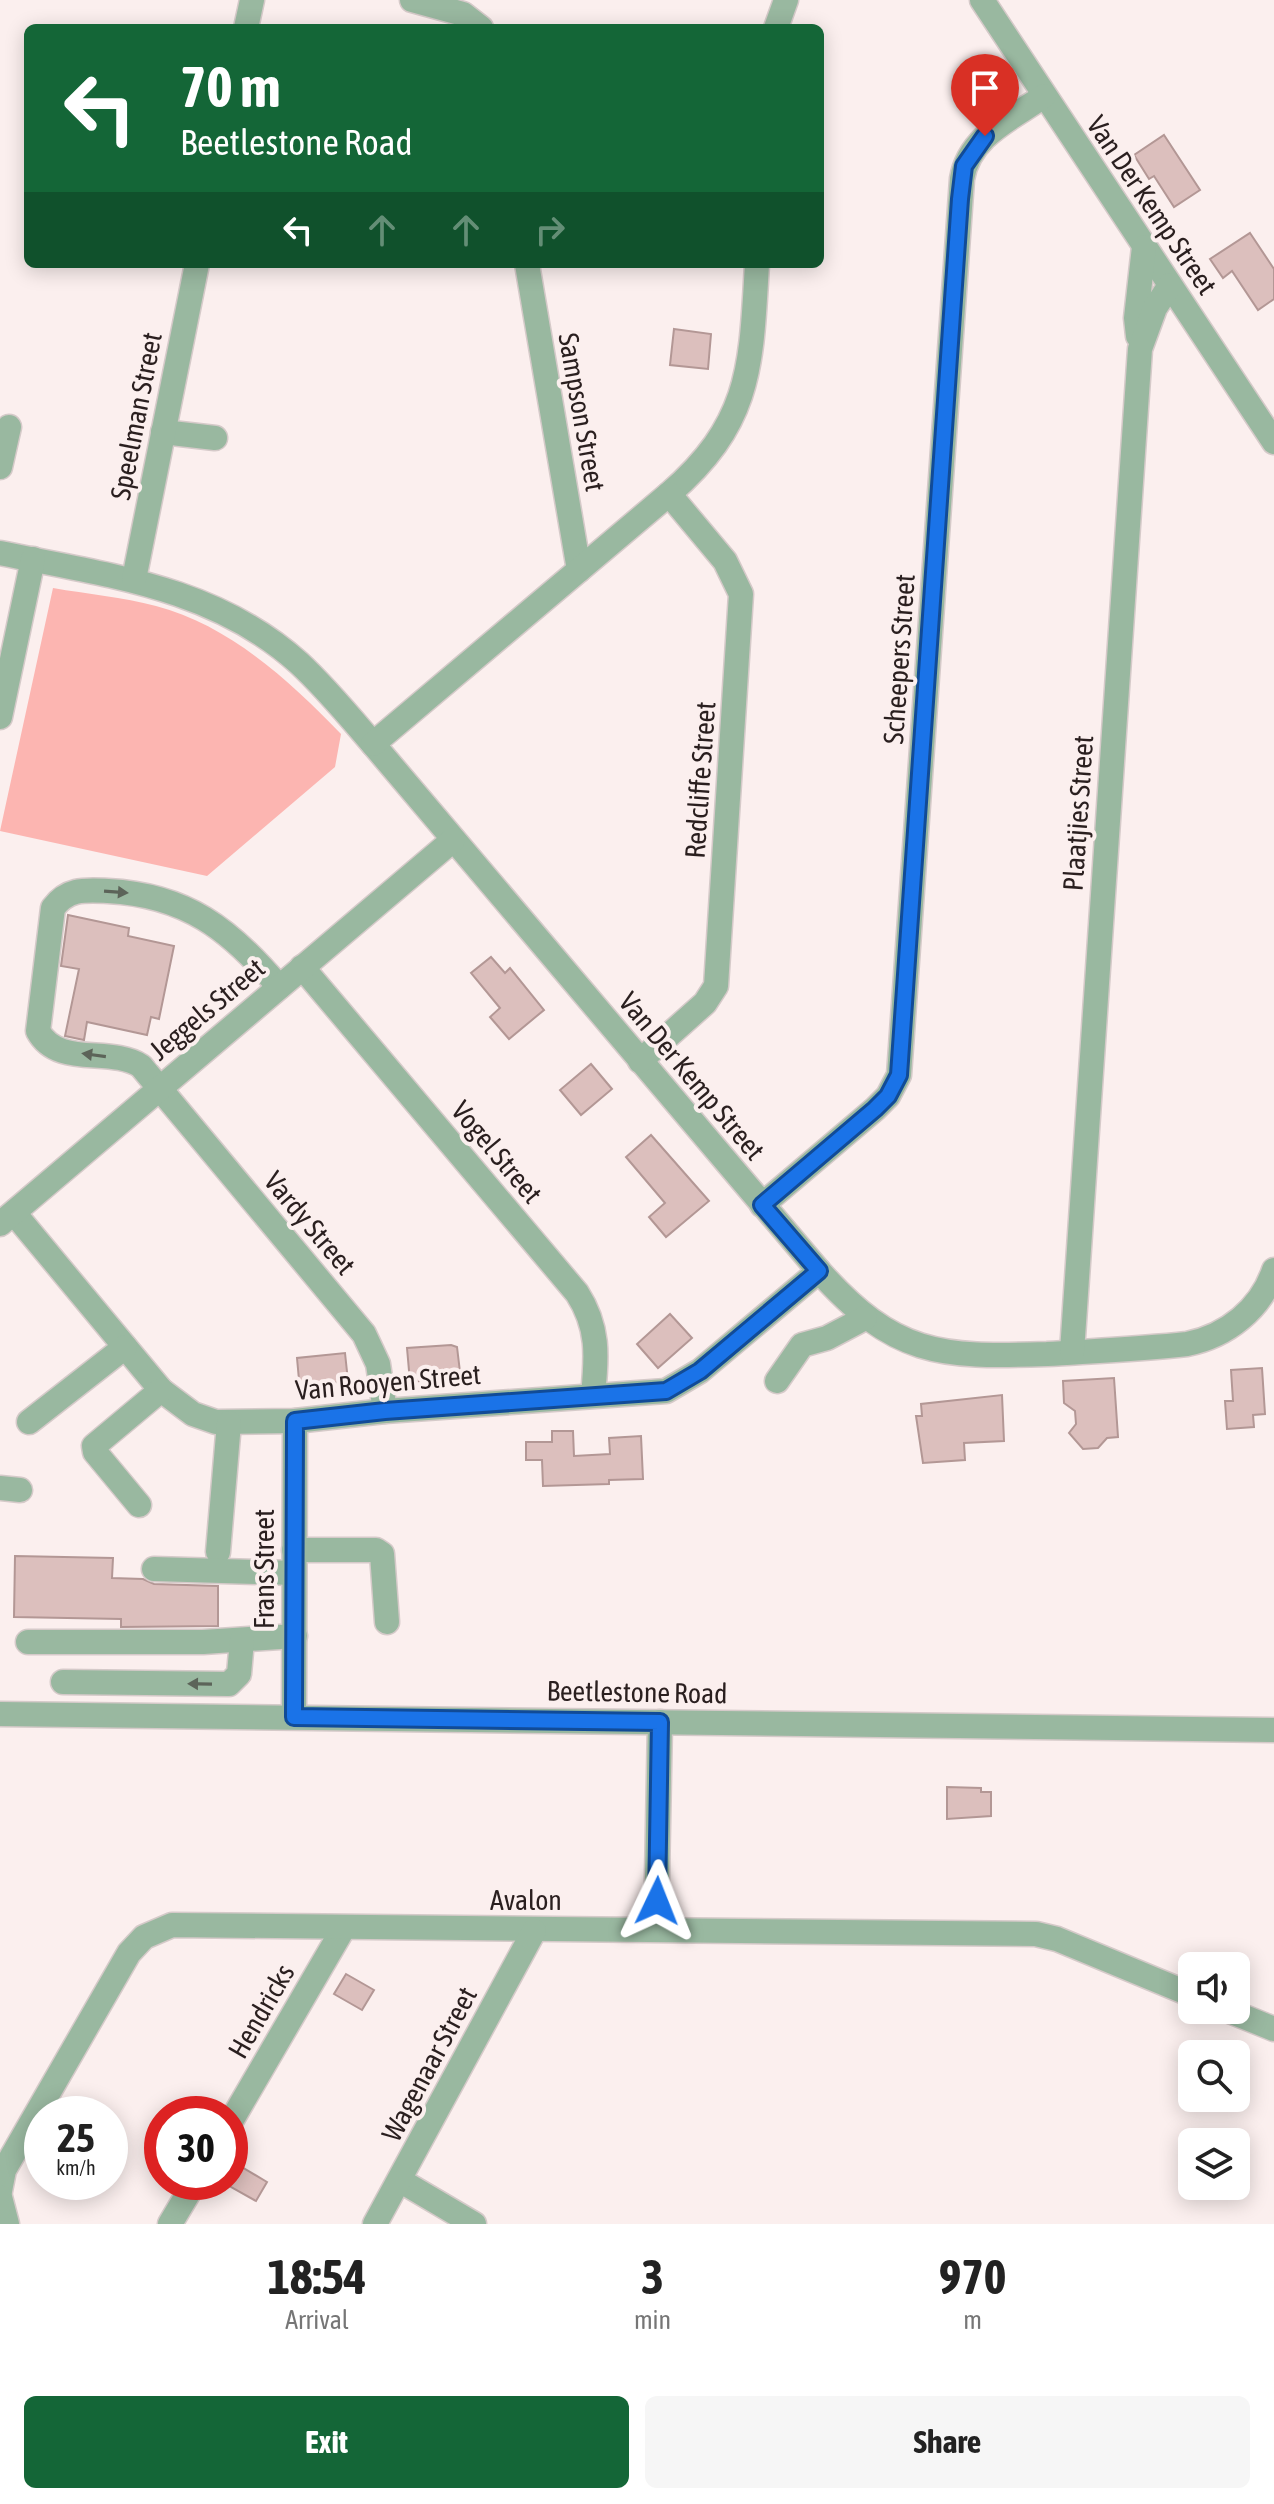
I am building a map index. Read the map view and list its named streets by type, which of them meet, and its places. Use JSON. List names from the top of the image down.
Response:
{
  "streets": {
    "street": [
      "Van Der Kemp Street",
      "Sampson Street",
      "Speelman Street",
      "Scheepers Street",
      "Redcliffe Street",
      "Plaatjies Street",
      "Jeggels Street",
      "Vogel Street",
      "Vardy Street",
      "Van Rooyen Street",
      "Frans Street",
      "Beetlestone Road",
      "Avalon",
      "Hendricks",
      "Wagenaar Street"
    ]
  },
  "crossings": [
    ["Van Der Kemp Street", "Speelman Street"],
    ["Van Der Kemp Street", "Scheepers Street"],
    ["Van Der Kemp Street", "Redcliffe Street"],
    ["Van Der Kemp Street", "Plaatjies Street"],
    ["Van Der Kemp Street", "Jeggels Street"],
    ["Van Der Kemp Street", "Van Rooyen Street"],
    ["Jeggels Street", "Vogel Street"],
    ["Jeggels Street", "Vardy Street"],
    ["Jeggels Street", "Van Rooyen Street"],
    ["Vogel Street", "Van Rooyen Street"],
    ["Vardy Street", "Van Rooyen Street"],
    ["Van Rooyen Street", "Frans Street"],
    ["Frans Street", "Beetlestone Road"],
    ["Avalon", "Hendricks"],
    ["Avalon", "Wagenaar Street"]
  ],
  "page": {
    "turn": ["70 m", "Beetlestone Road"],
    "speed": "25 km/h",
    "limit": "30",
    "eta": [
      "18:54",
      "Arrival",
      "3",
      "min",
      "970",
      "m"
    ],
    "buttons": ["Exit", "Share"]
  }
}
